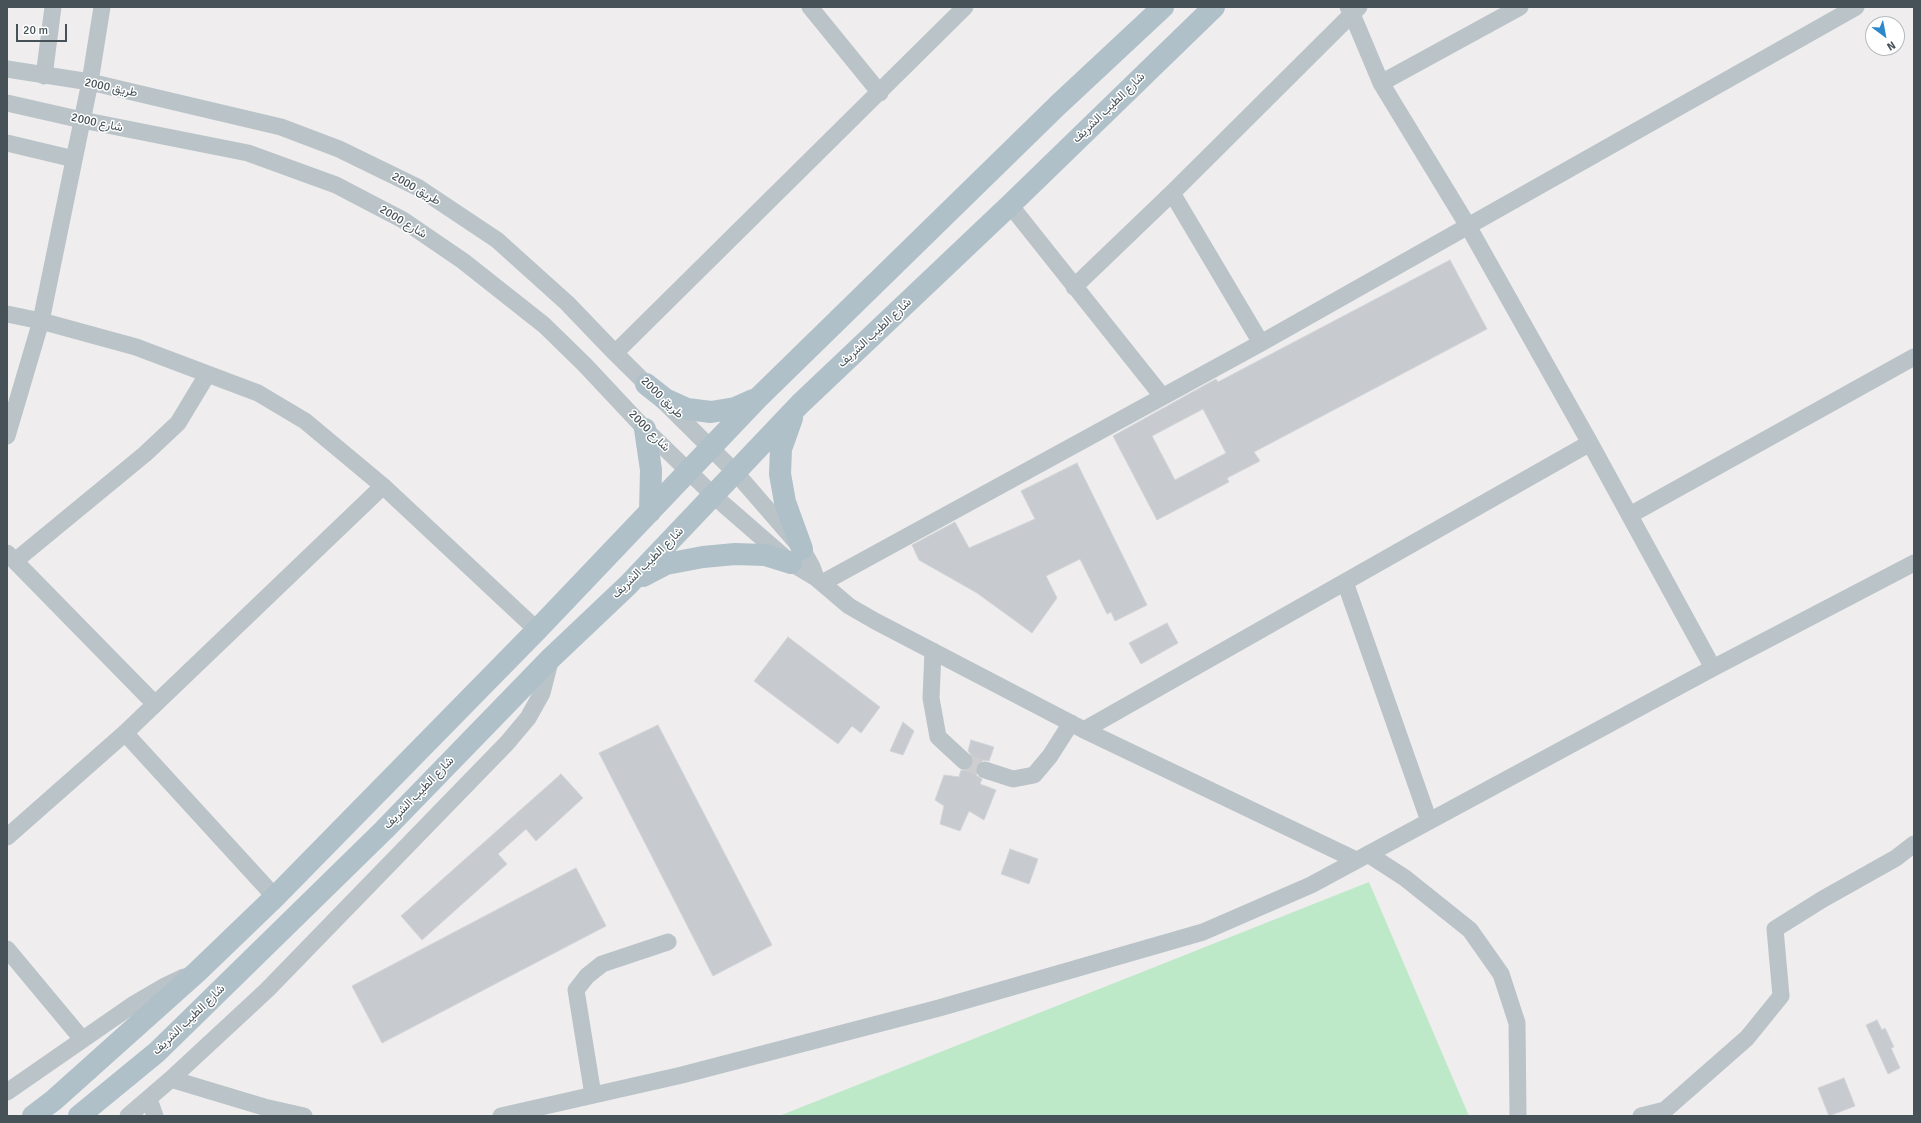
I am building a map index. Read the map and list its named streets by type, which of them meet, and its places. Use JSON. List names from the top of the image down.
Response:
{
  "streets": {
    "main road": ["شارع الطيب الشريف"],
    "street": ["طريق 2000", "شارع 2000"]
  },
  "crossings": [
    ["طريق 2000", "شارع الطيب الشريف"],
    ["طريق 2000", "شارع 2000"],
    ["شارع الطيب الشريف", "شارع 2000"]
  ],
  "scale_bar": "20 m",
  "north": "bottom right"
}
